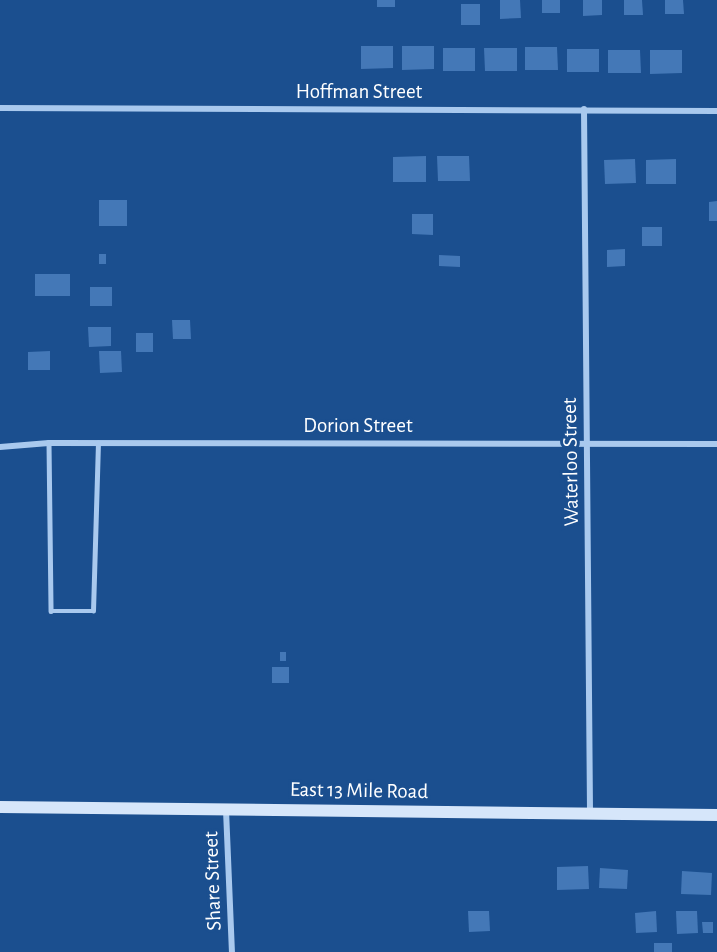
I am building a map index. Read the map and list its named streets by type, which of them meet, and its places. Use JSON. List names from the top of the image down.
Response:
{
  "streets": {
    "main road": ["East 13 Mile Road"],
    "street": [
      "Hoffman Street",
      "Dorion Street",
      "Waterloo Street",
      "Share Street"
    ]
  },
  "crossings": [
    ["Hoffman Street", "Waterloo Street"],
    ["Dorion Street", "Waterloo Street"],
    ["Waterloo Street", "East 13 Mile Road"],
    ["East 13 Mile Road", "Share Street"]
  ]
}
